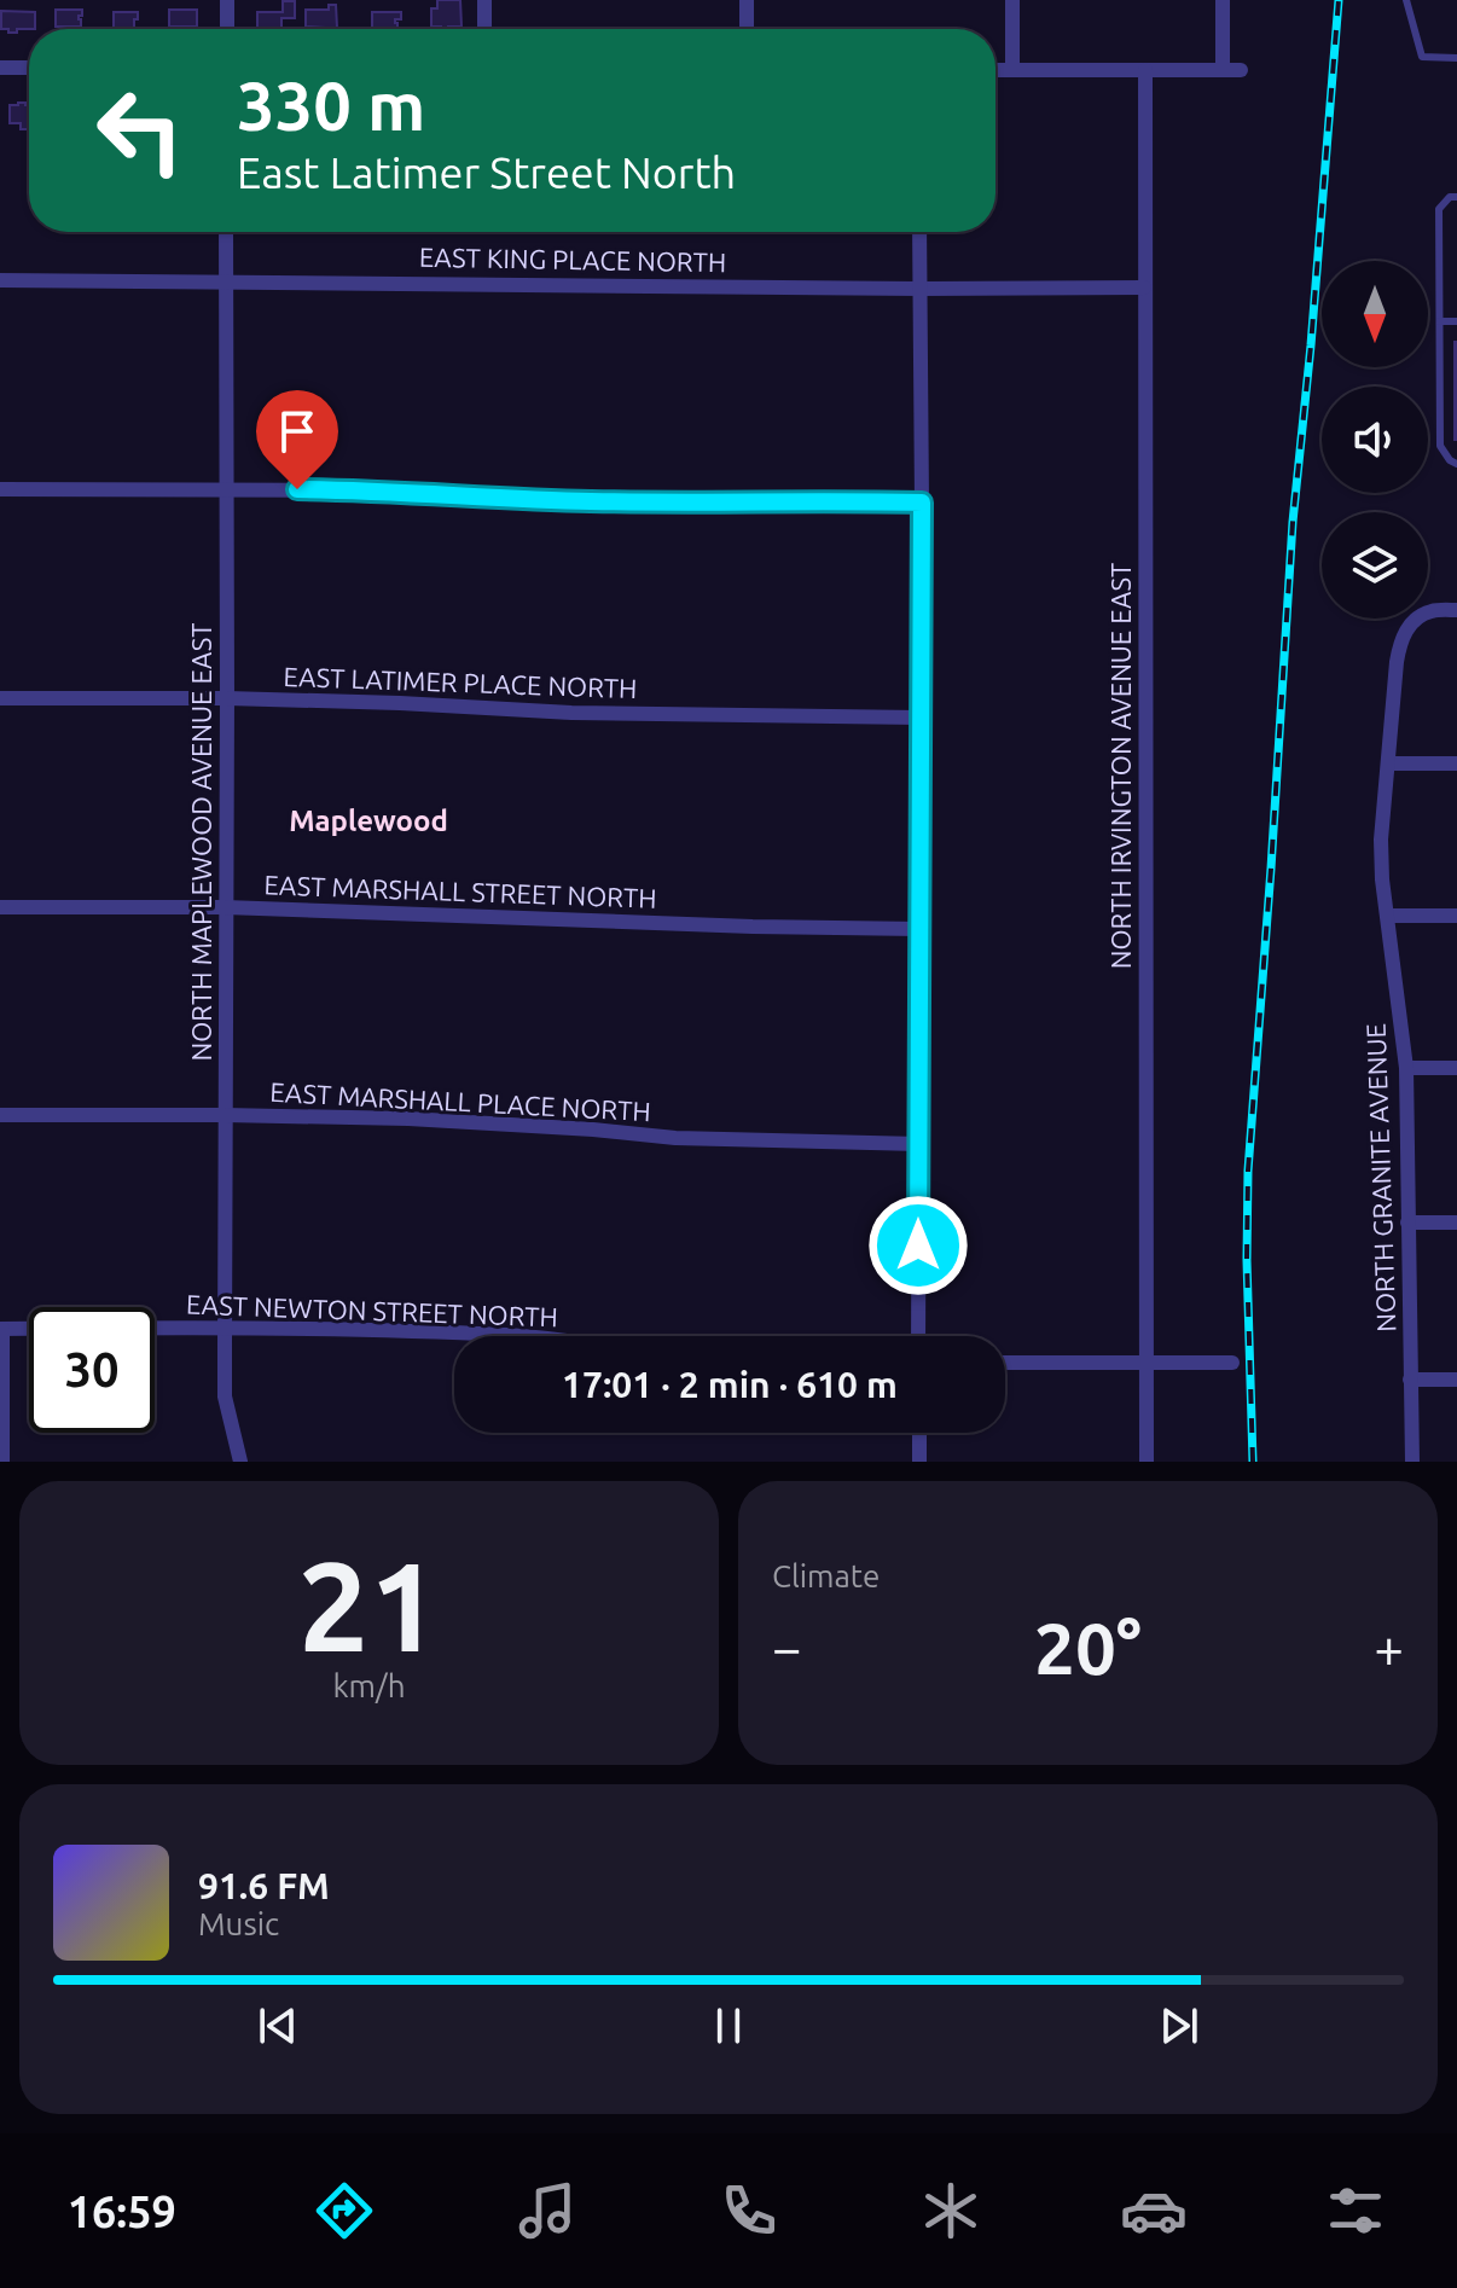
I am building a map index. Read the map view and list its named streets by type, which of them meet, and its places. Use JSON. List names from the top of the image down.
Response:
{
  "streets": {
    "street": [
      "EAST KING PLACE NORTH",
      "EAST LATIMER PLACE NORTH",
      "NORTH IRVINGTON AVENUE EAST",
      "NORTH MAPLEWOOD AVENUE EAST",
      "EAST MARSHALL STREET NORTH",
      "EAST MARSHALL PLACE NORTH",
      "NORTH GRANITE AVENUE",
      "EAST NEWTON STREET NORTH"
    ]
  },
  "crossings": [
    ["EAST KING PLACE NORTH", "NORTH IRVINGTON AVENUE EAST"],
    ["EAST KING PLACE NORTH", "NORTH MAPLEWOOD AVENUE EAST"],
    ["EAST LATIMER PLACE NORTH", "NORTH MAPLEWOOD AVENUE EAST"],
    ["NORTH MAPLEWOOD AVENUE EAST", "EAST MARSHALL STREET NORTH"],
    ["NORTH MAPLEWOOD AVENUE EAST", "EAST MARSHALL PLACE NORTH"],
    ["NORTH MAPLEWOOD AVENUE EAST", "EAST NEWTON STREET NORTH"]
  ],
  "districts": ["Maplewood"],
  "north": "bottom",
  "page": {
    "turn": ["330 m", "East Latimer Street North"],
    "limit": "30",
    "trip": "17:01 · 2 min · 610 m",
    "tile": [
      ["21", "km/h"],
      "Climate"
    ],
    "heat": ["−", "20°", "+"],
    "song": ["91.6 FM", "Music"],
    "tabs": "16:59"
  }
}
